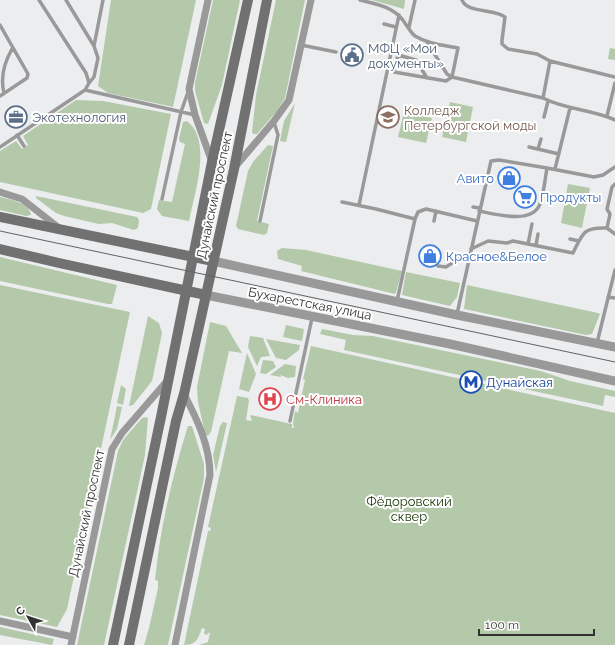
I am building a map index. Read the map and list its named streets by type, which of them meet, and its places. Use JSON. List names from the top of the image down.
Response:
{
  "streets": {
    "main road": ["Дунайский проспект", "Бухарестская улица"]
  },
  "crossings": [
    ["Дунайский проспект", "Бухарестская улица"]
  ],
  "parks": ["Фёдоровский сквер"],
  "places": {
    "public building": ["МФЦ «Мои документы»"],
    "office": ["Экотехнология"],
    "school or university": ["Колледж Петербургской моды"],
    "shop": ["Авито", "Красное&Белое"],
    "supermarket": ["Продукты"],
    "metro station": ["Дунайская"],
    "hospital": ["См-Клиника"]
  },
  "scale_bar": "100 m",
  "north": "top left"
}
